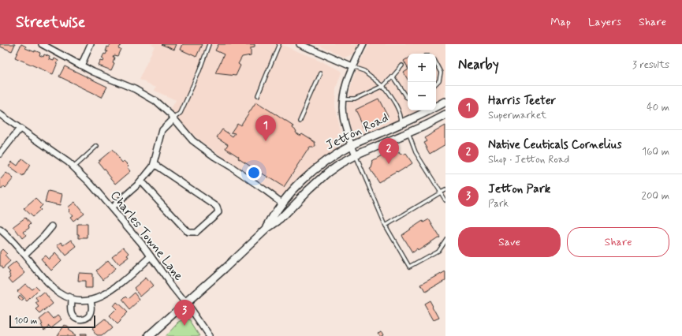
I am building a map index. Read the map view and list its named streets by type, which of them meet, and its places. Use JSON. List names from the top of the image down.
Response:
{
  "streets": {
    "street": ["Jetton Road", "Charles Towne Lane"]
  },
  "crossings": [
    ["Jetton Road", "Charles Towne Lane"]
  ],
  "scale_bar": "100 m",
  "page": {
    "header": "Streetwise",
    "nav": ["Map", "Layers", "Share"],
    "heading": ["Nearby", "3 results"],
    "map_buttons": ["+", "−"],
    "list": [
      {
        "mark": "1",
        "name": "Harris Teeter",
        "note": "Supermarket",
        "value": "40 m"
      },
      {
        "mark": "2",
        "name": "Native Ceuticals Cornelius",
        "note": "Shop · Jetton Road",
        "value": "160 m"
      },
      {
        "mark": "3",
        "name": "Jetton Park",
        "note": "Park",
        "value": "200 m"
      }
    ],
    "pins": ["1", "2", "3"],
    "buttons": ["Save", "Share"],
    "scale": "100 m"
  }
}
